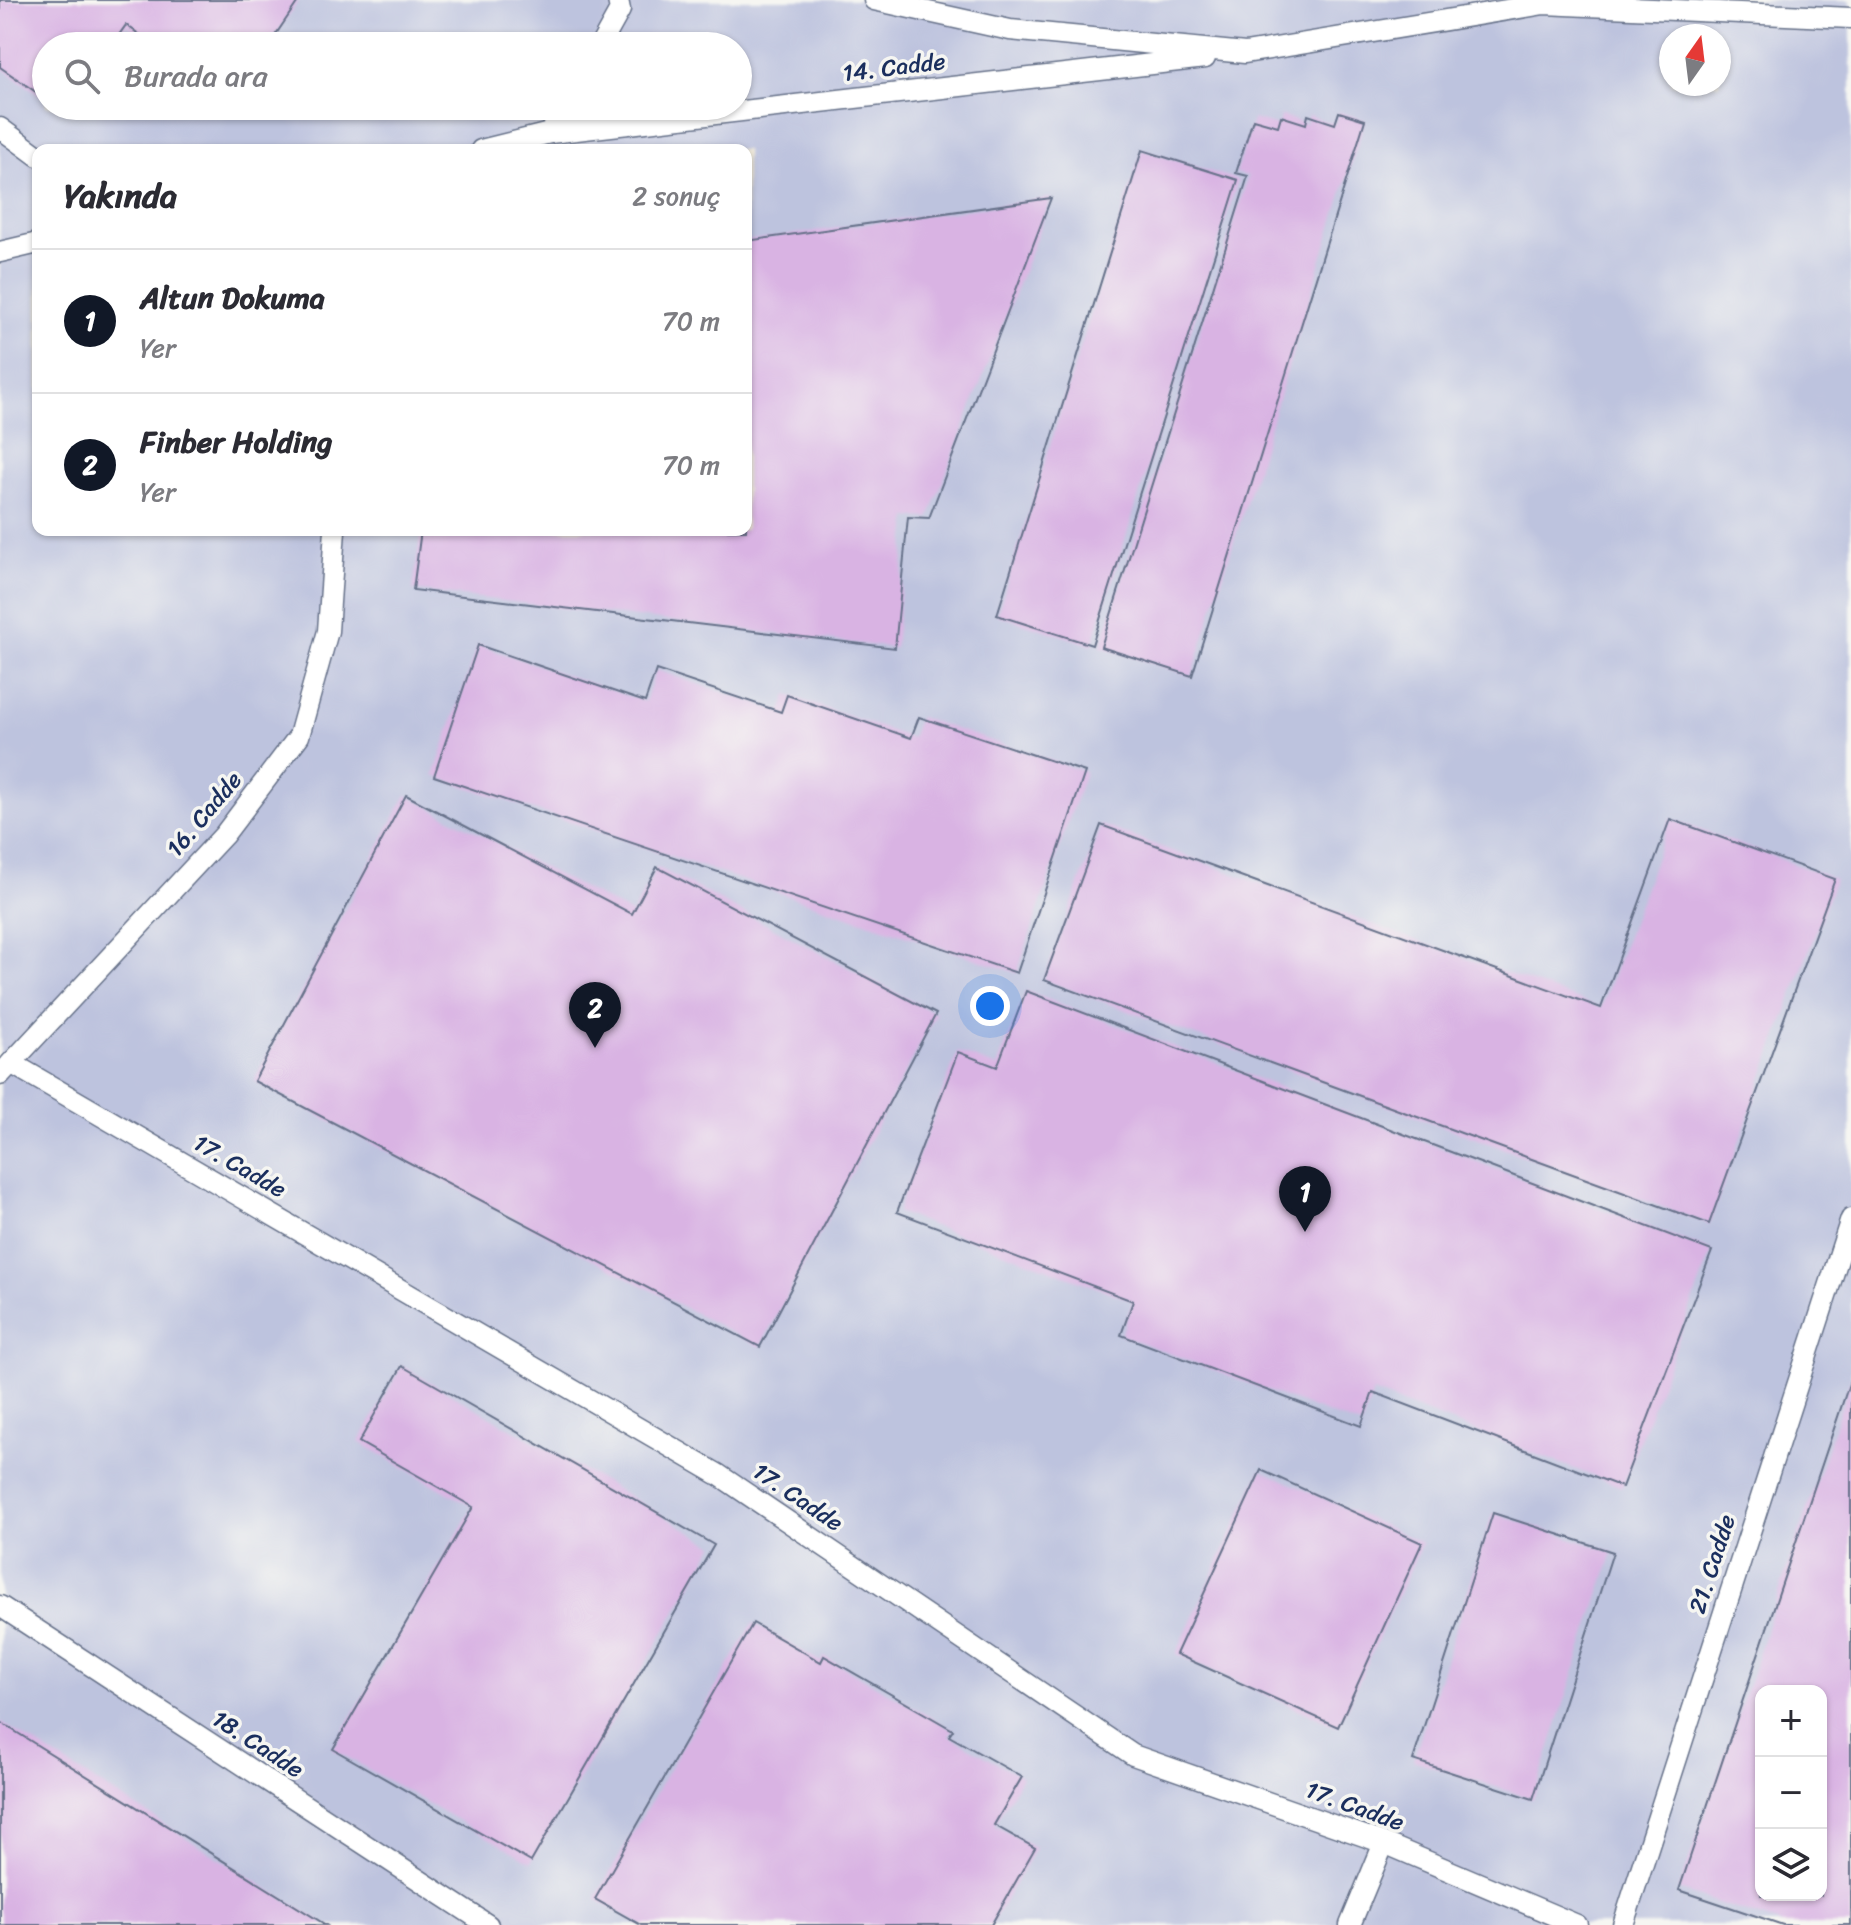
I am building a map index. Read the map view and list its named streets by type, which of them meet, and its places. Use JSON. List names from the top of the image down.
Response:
{
  "streets": {
    "lane": [
      "14. Cadde",
      "16. Cadde",
      "17. Cadde",
      "21. Cadde",
      "18. Cadde"
    ]
  },
  "crossings": [
    ["16. Cadde", "17. Cadde"]
  ],
  "north": "top",
  "page": {
    "search": "Burada ara",
    "heading": ["Yakında", "2 sonuç"],
    "list": [
      {
        "mark": "1",
        "name": "Altun Dokuma",
        "note": "Yer",
        "value": "70 m"
      },
      {
        "mark": "2",
        "name": "Finber Holding",
        "note": "Yer",
        "value": "70 m"
      }
    ],
    "pins": ["2", "1"],
    "map_buttons": ["+", "−"]
  }
}
